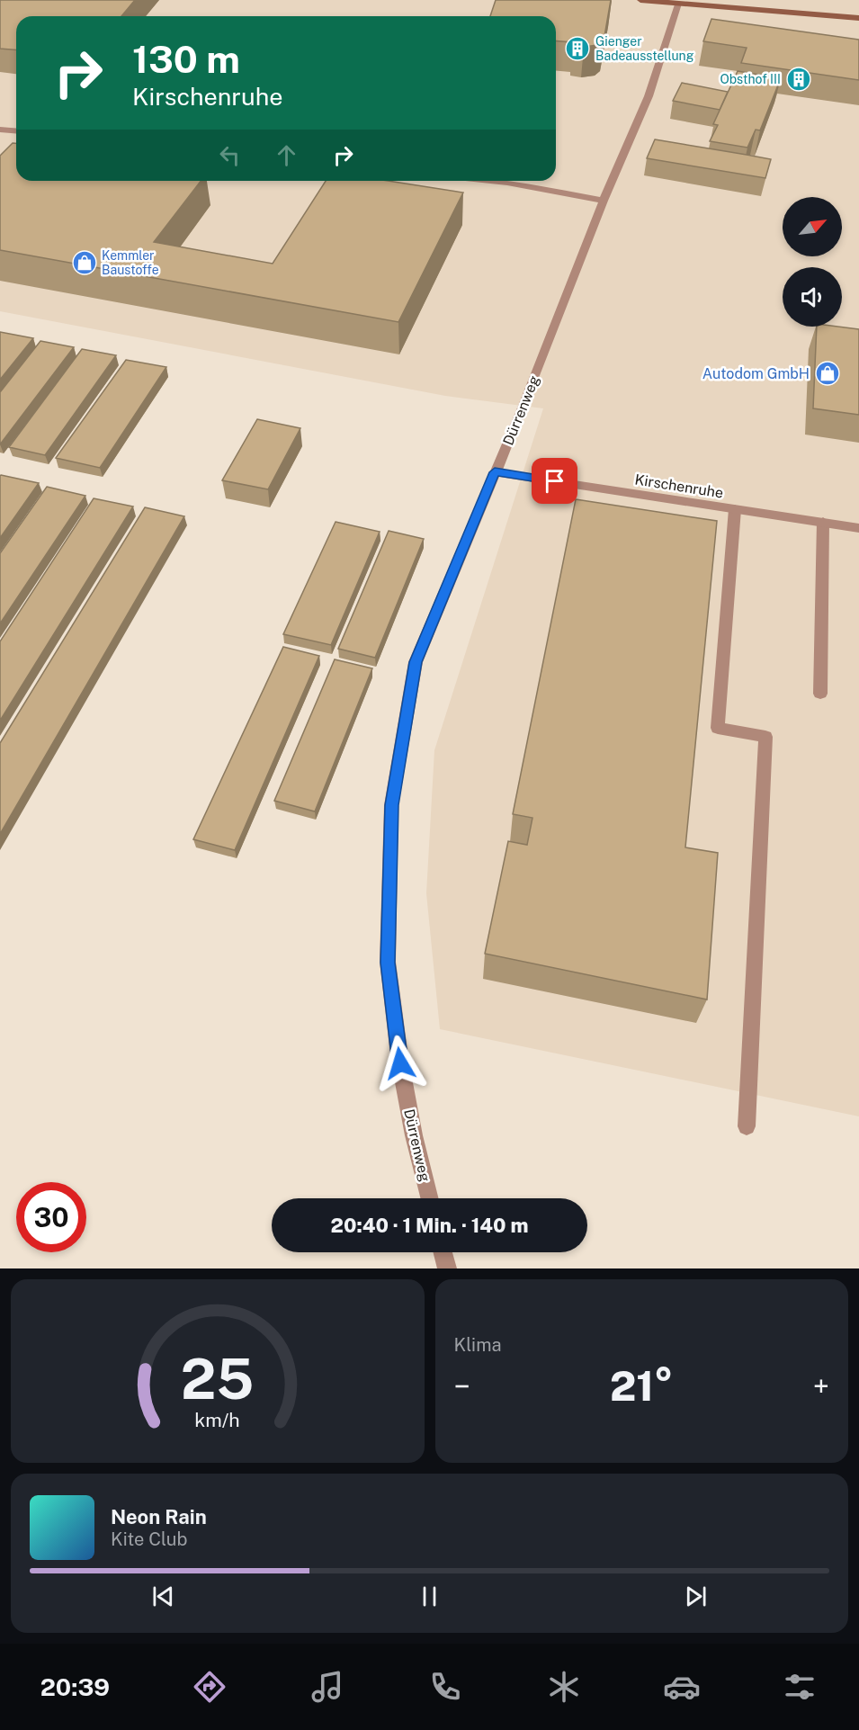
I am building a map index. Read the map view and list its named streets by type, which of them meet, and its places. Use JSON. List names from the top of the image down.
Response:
{
  "streets": {
    "street": ["Dürrenweg", "Kirschenruhe"]
  },
  "crossings": [
    ["Dürrenweg", "Kirschenruhe"]
  ],
  "places": {
    "building": ["Gienger Badeausstellung", "Obsthof III"],
    "shop": ["Kemmler Baustoffe", "Autodom GmbH"]
  },
  "north": "top right",
  "page": {
    "turn": ["130 m", "Kirschenruhe"],
    "limit": "30",
    "trip": "20:40 · 1 Min. · 140 m",
    "tile": "Klima",
    "heat": ["−", "21°", "+"],
    "song": ["Neon Rain", "Kite Club"],
    "tabs": "20:39",
    "gauge": ["25", "km/h"]
  }
}
